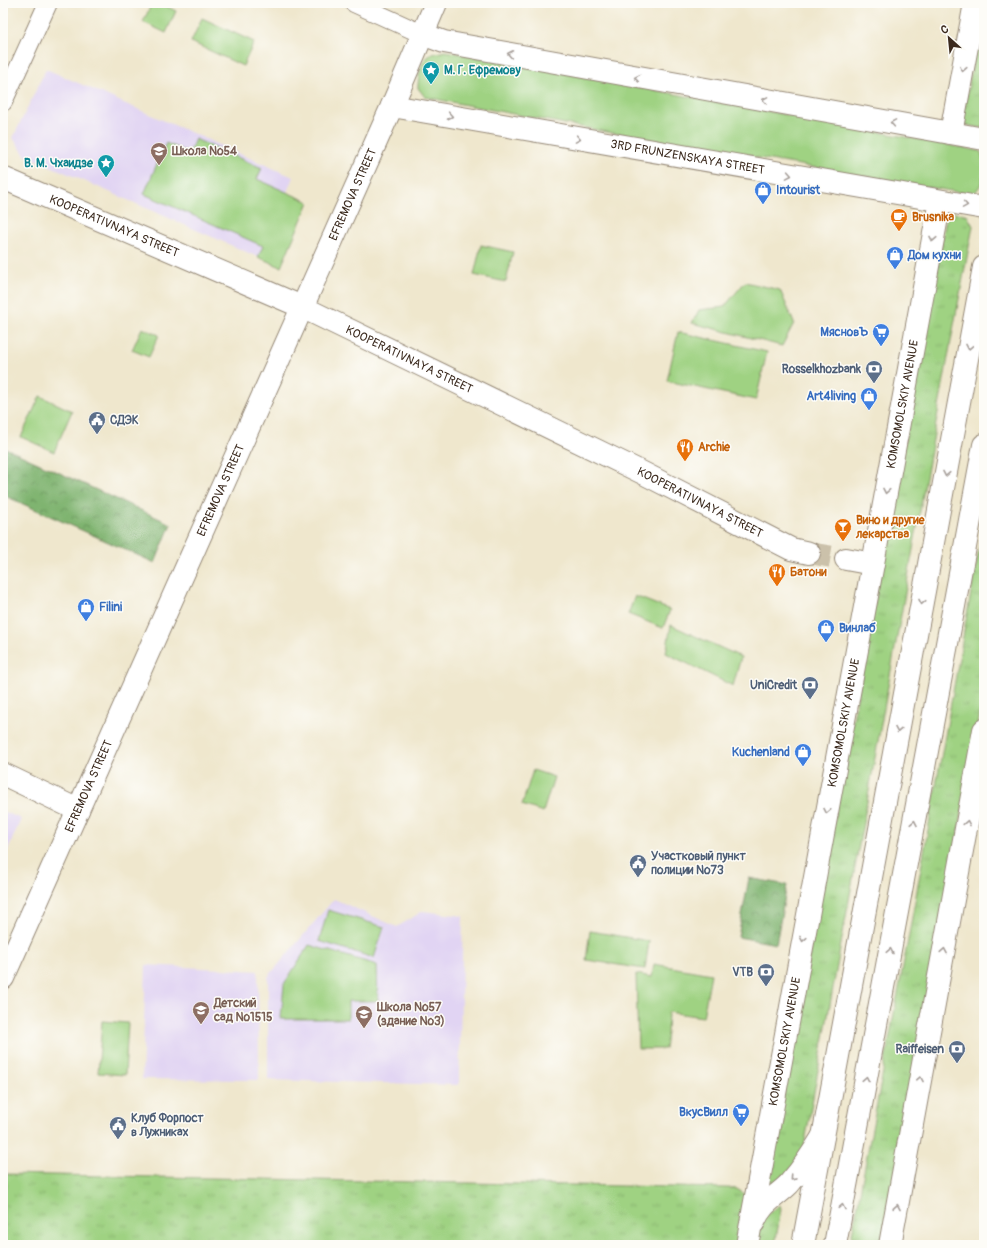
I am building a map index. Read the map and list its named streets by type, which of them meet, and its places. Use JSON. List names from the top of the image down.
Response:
{
  "streets": {
    "street": [
      "3RD FRUNZENSKAYA STREET",
      "EFREMOVA STREET",
      "KOOPERATIVNAYA STREET",
      "KOMSOMOLSKIY AVENUE"
    ]
  },
  "crossings": [
    ["3RD FRUNZENSKAYA STREET", "EFREMOVA STREET"],
    ["3RD FRUNZENSKAYA STREET", "KOMSOMOLSKIY AVENUE"],
    ["EFREMOVA STREET", "KOOPERATIVNAYA STREET"]
  ],
  "places": {
    "place": ["М. Г. Ефремову", "В. М. Чхаидзе"],
    "school or university": ["Школа №54", "Детский сад №1515", "Школа №57 (здание №3)"],
    "shop": [
      "Intourist",
      "Дом кухни",
      "Art4living",
      "Filini",
      "Винлаб",
      "Kuchenland"
    ],
    "cafe": ["Brusnika"],
    "supermarket": ["МясновЪ", "ВкусВилл"],
    "bank": [
      "Rosselkhozbank",
      "UniCredit",
      "VTB",
      "Raiffeisen"
    ],
    "public building": ["СДЭК", "Участковый пункт полиции №73", "Клуб Форпост в Лужниках"],
    "restaurant": ["Archie", "Батони"],
    "bar": ["Вино и другие лекарства"]
  },
  "north": "top left"
}
